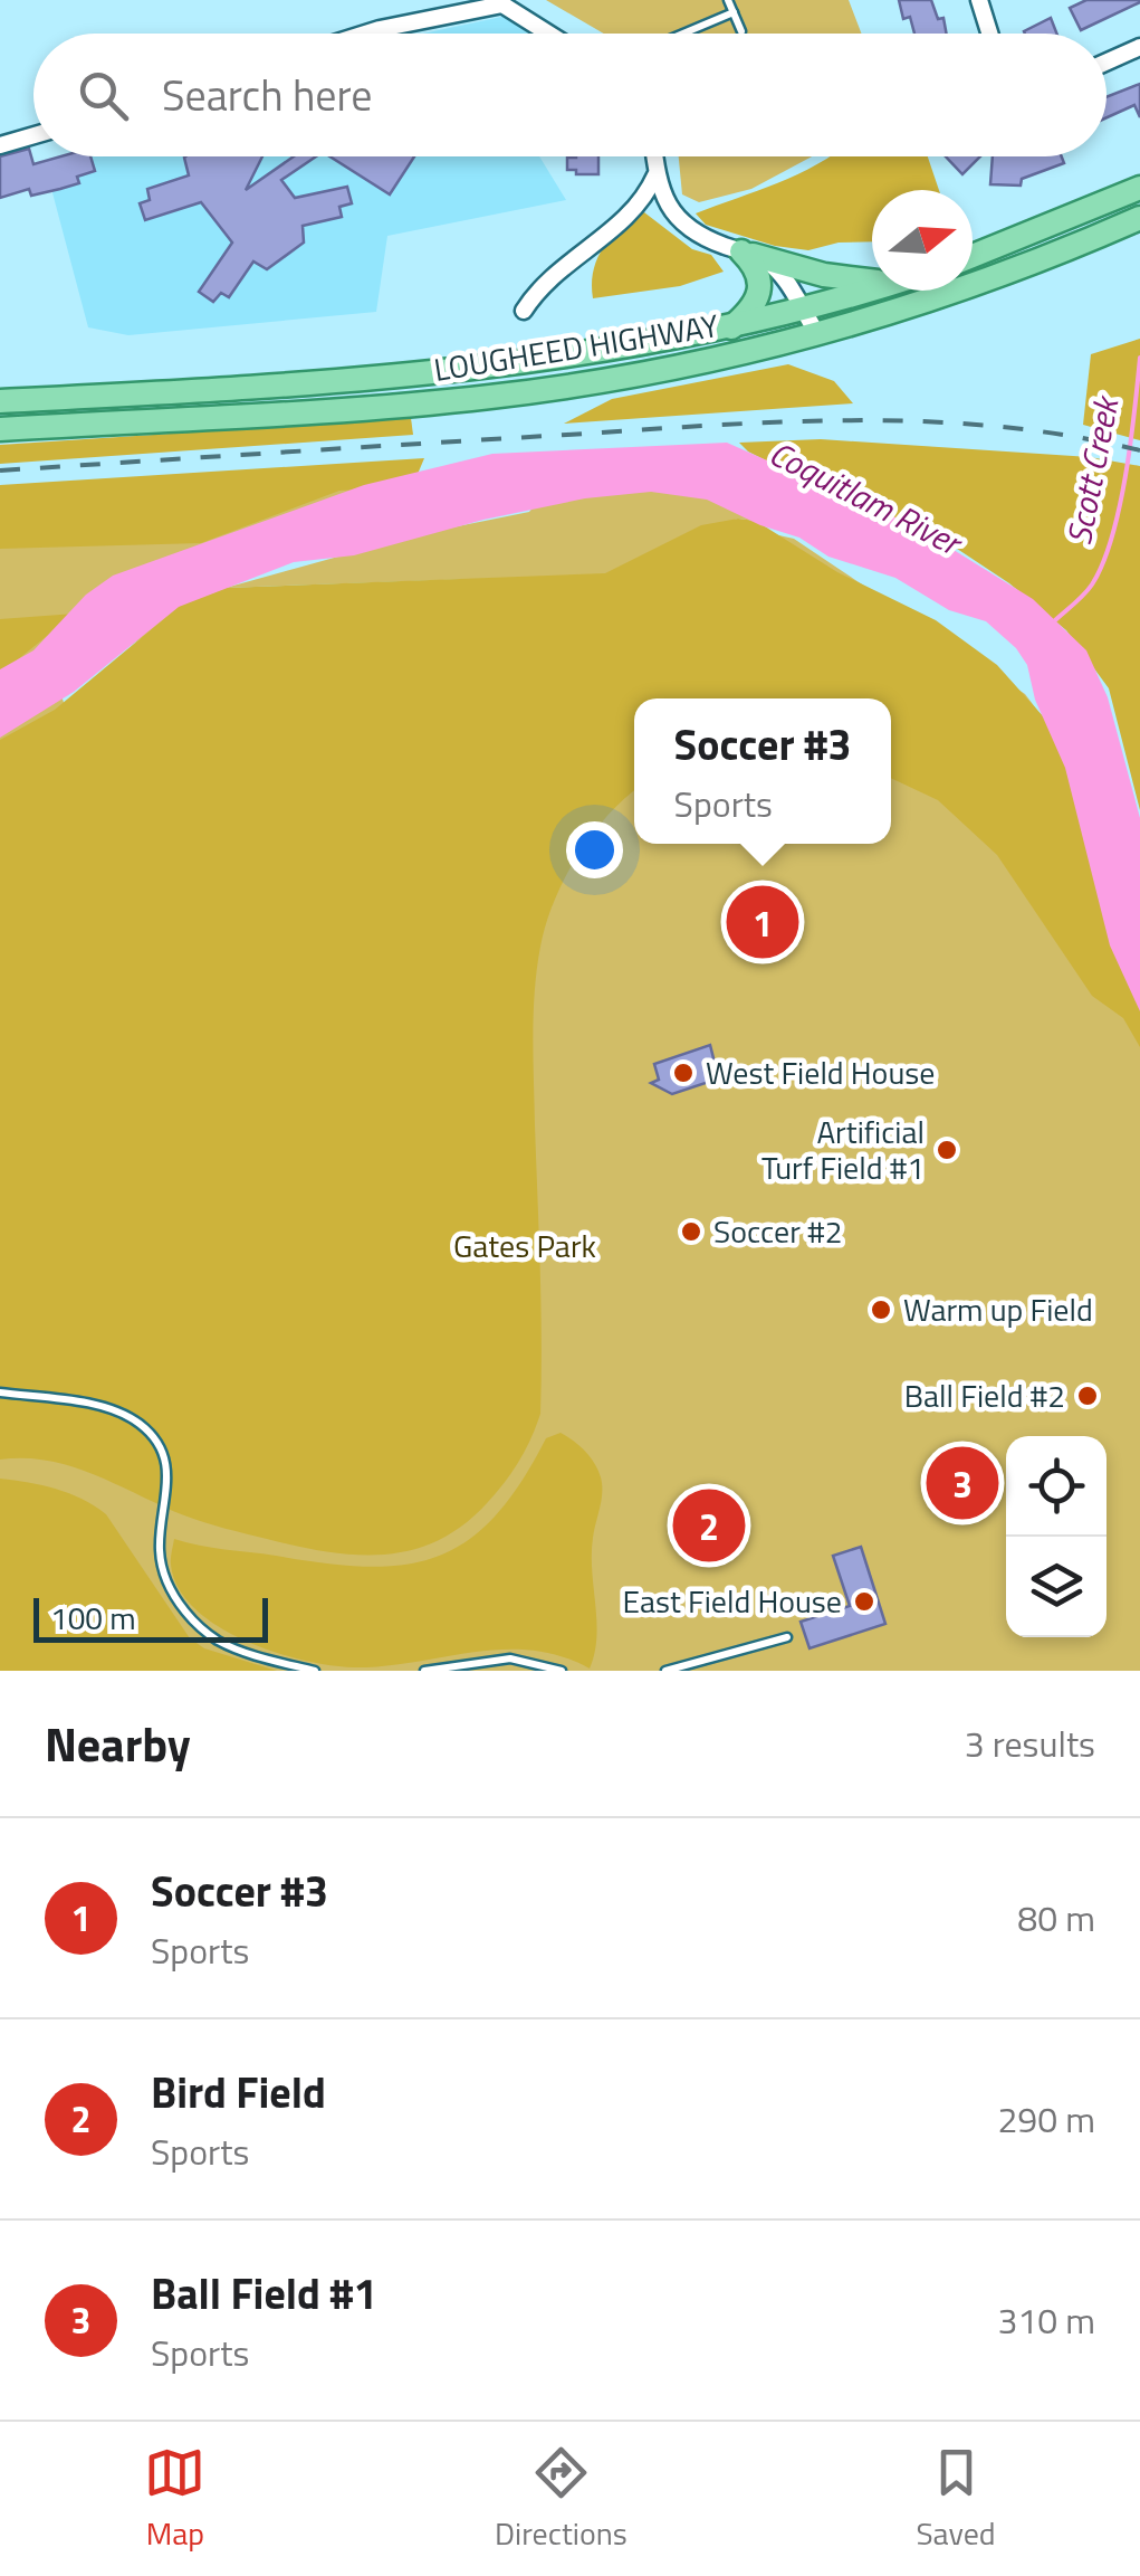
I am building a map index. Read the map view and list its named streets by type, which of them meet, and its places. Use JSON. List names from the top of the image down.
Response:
{
  "streets": {
    "main road": ["LOUGHEED HIGHWAY"]
  },
  "water": ["Scott Creek", "Coquitlam River"],
  "parks": ["Gates Park"],
  "places": [
    "West Field House",
    "Artificial Turf Field #1",
    "Soccer #2",
    "Warm up Field",
    "Ball Field #2",
    "East Field House"
  ],
  "scale_bar": "100 m",
  "north": "right",
  "page": {
    "search": "Search here",
    "popup": ["Soccer #3", "Sports"],
    "pins": ["1", "3", "2"],
    "scale": "100 m",
    "heading": ["Nearby", "3 results"],
    "list": [
      {
        "mark": "1",
        "name": "Soccer #3",
        "note": "Sports",
        "value": "80 m"
      },
      {
        "mark": "2",
        "name": "Bird Field",
        "note": "Sports",
        "value": "290 m"
      },
      {
        "mark": "3",
        "name": "Ball Field #1",
        "note": "Sports",
        "value": "310 m"
      }
    ],
    "nav": ["Map", "Directions", "Saved"]
  }
}
